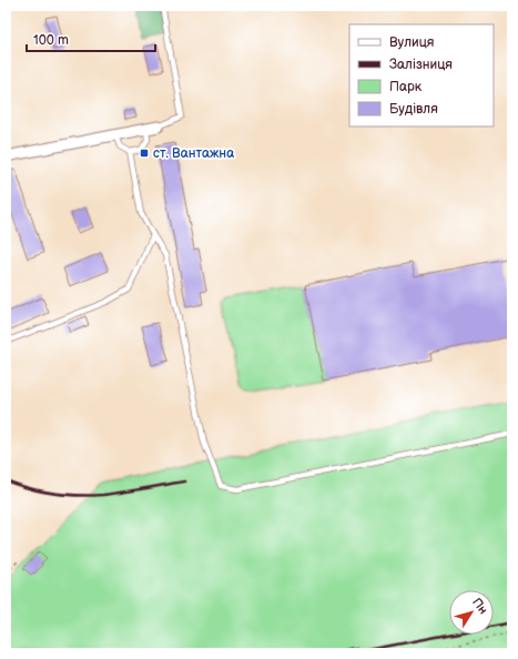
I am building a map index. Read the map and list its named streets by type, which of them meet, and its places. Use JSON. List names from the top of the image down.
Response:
{
  "places": {
    "transit": ["ст. Вантажна"]
  },
  "legend": [
    "Вулиця",
    "Залізниця",
    "Парк",
    "Будівля"
  ],
  "scale_bar": "100 m",
  "north": "top right"
}
